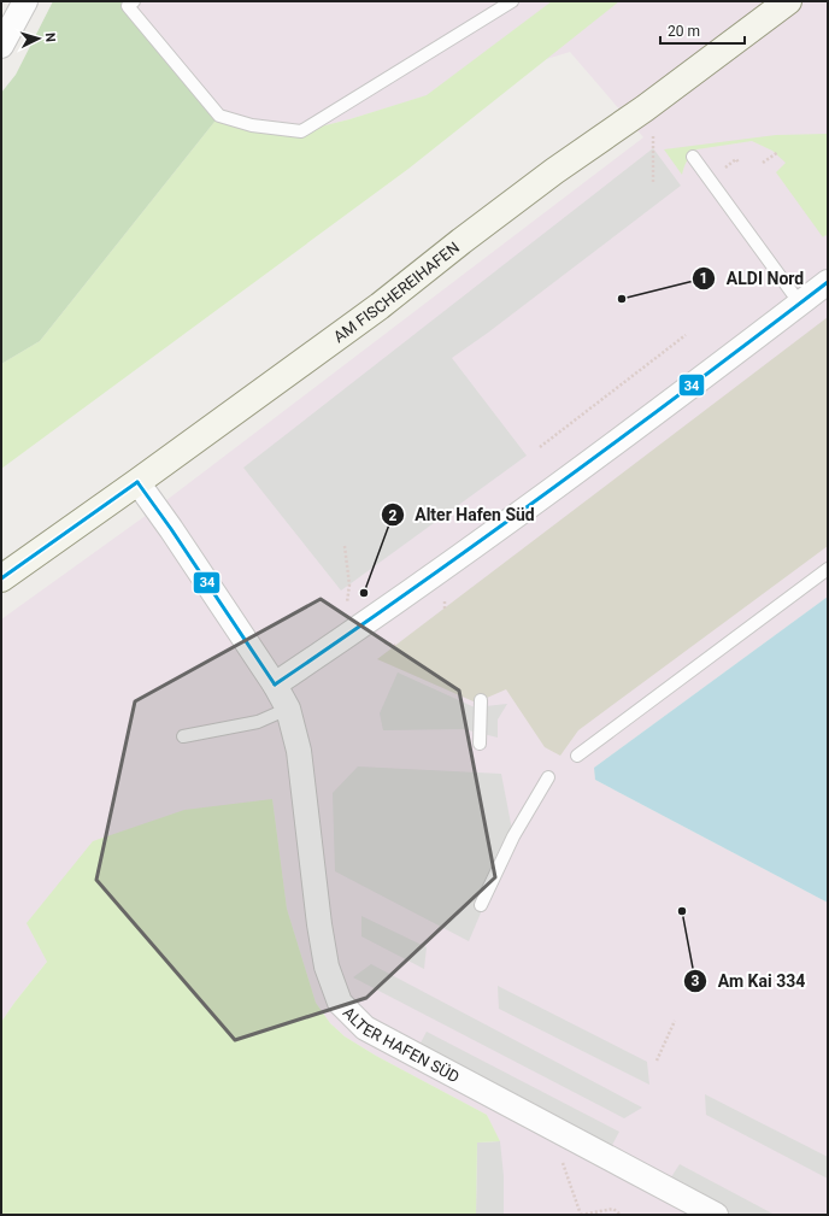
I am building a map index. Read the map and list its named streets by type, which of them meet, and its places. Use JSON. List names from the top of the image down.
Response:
{
  "streets": {
    "street": ["AM FISCHEREIHAFEN", "ALTER HAFEN SÜD"]
  },
  "crossings": [
    ["AM FISCHEREIHAFEN", "ALTER HAFEN SÜD"]
  ],
  "places": ["ALDI Nord", "Alter Hafen Süd", "Am Kai 334"],
  "lines": ["transit line 34"],
  "scale_bar": "20 m",
  "north": "right"
}
